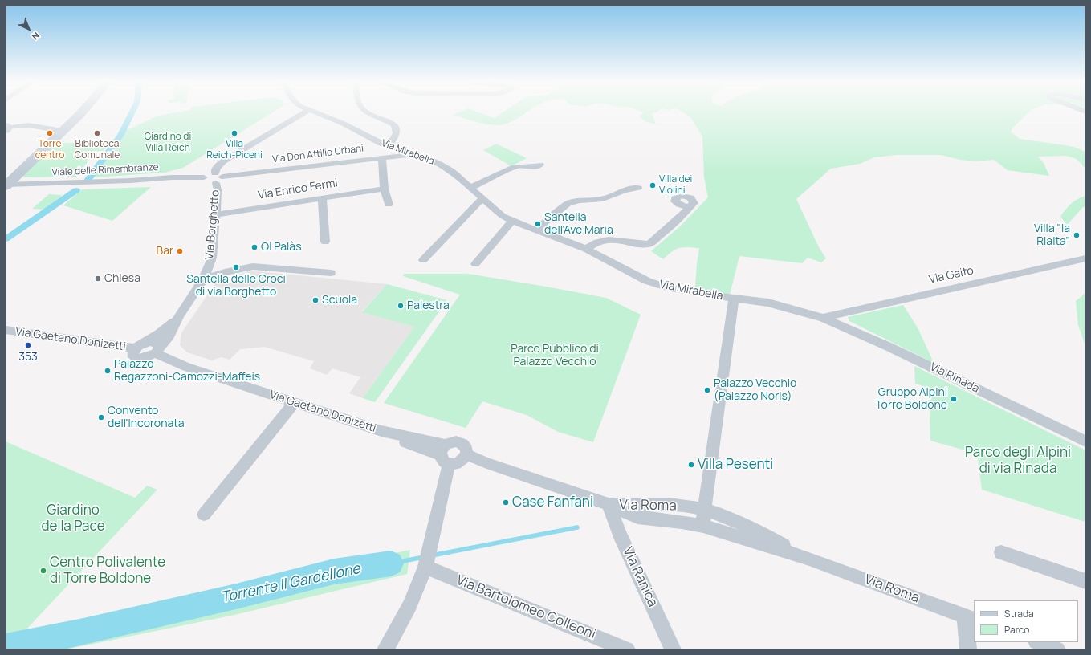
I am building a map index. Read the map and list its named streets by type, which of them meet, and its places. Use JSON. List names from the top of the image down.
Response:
{
  "streets": {
    "street": [
      "Via Mirabella",
      "Via Don Attilio Urbani",
      "Viale delle Rimembranze",
      "Via Enrico Fermi",
      "Via Borghetto",
      "Via Gaito",
      "Via Gaetano Donizetti",
      "Via Rinada",
      "Via Roma",
      "Via Ranica",
      "Via Bartolomeo Colleoni"
    ]
  },
  "crossings": [
    ["Via Mirabella", "Via Don Attilio Urbani"],
    ["Via Mirabella", "Via Gaito"],
    ["Via Mirabella", "Via Rinada"],
    ["Via Don Attilio Urbani", "Via Borghetto"],
    ["Viale delle Rimembranze", "Via Borghetto"],
    ["Via Enrico Fermi", "Via Borghetto"],
    ["Via Borghetto", "Via Gaetano Donizetti"],
    ["Via Gaito", "Via Rinada"],
    ["Via Roma", "Via Ranica"]
  ],
  "water": ["Torrente Il Gardellone"],
  "parks": [
    "Giardino di Villa Reich",
    "Parco Pubblico di Palazzo Vecchio",
    "Parco degli Alpini di via Rinada",
    "Giardino della Pace"
  ],
  "places": [
    "Torre centro",
    "Biblioteca Comunale",
    "Villa Reich-Piceni",
    "Villa dei Violini",
    "Santella dell'Ave Maria",
    "Villa \"la Rialta\"",
    "Ol Palàs",
    "Bar",
    "Santella delle Croci di via Borghetto",
    "Chiesa",
    "Scuola",
    "Palestra",
    "353",
    "Palazzo Regazzoni-Camozzi-Maffeis",
    "Palazzo Vecchio (Palazzo Noris)",
    "Gruppo Alpini Torre Boldone",
    "Convento dell'Incoronata",
    "Villa Pesenti",
    "Case Fanfani",
    "Centro Polivalente di Torre Boldone"
  ],
  "legend": ["Strada", "Parco"],
  "north": "bottom right"
}
